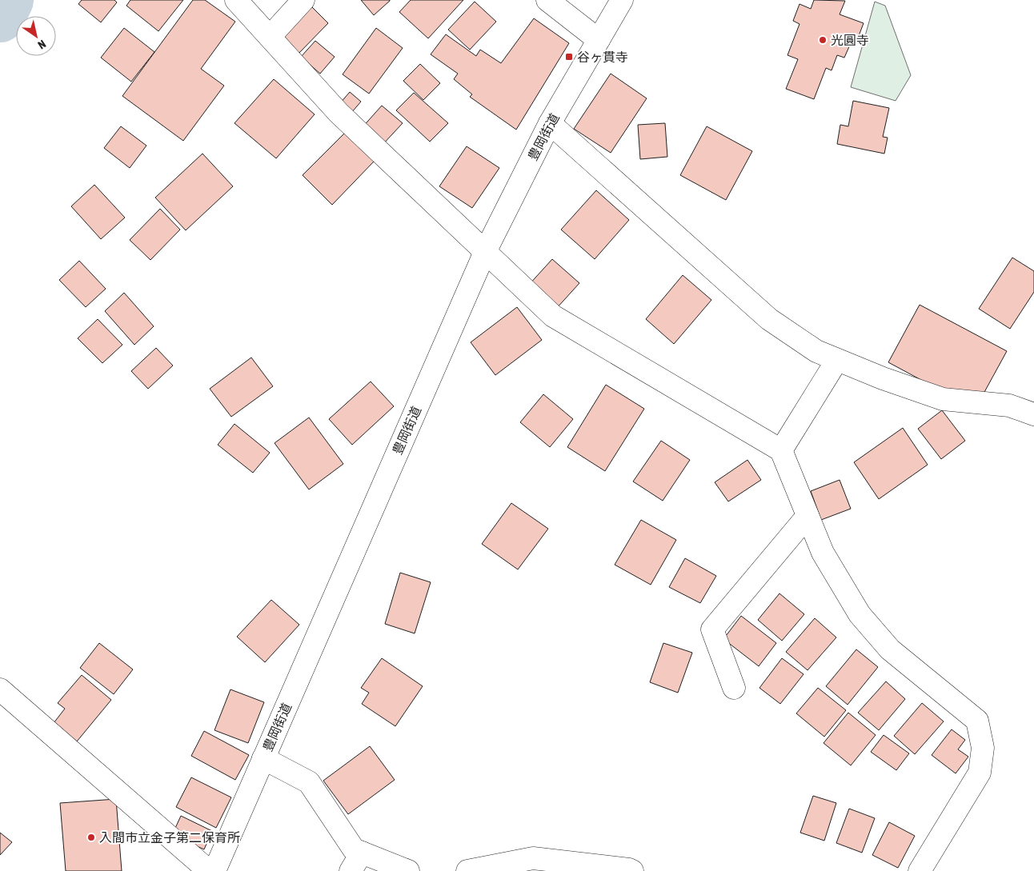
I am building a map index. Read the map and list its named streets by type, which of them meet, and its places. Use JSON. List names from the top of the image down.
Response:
{
  "streets": {
    "street": ["豊岡街道"]
  },
  "places": {
    "other": ["光圓寺", "入間市立金子第二保育所"],
    "transit": ["谷ヶ貫寺"]
  },
  "north": "bottom right"
}
